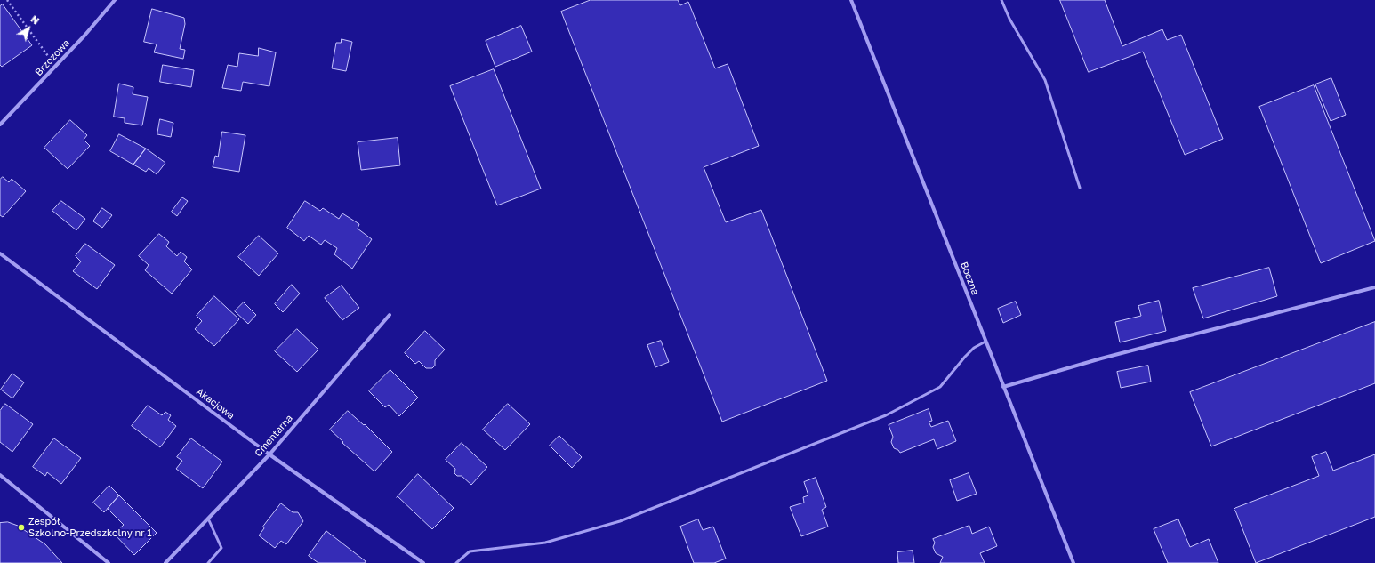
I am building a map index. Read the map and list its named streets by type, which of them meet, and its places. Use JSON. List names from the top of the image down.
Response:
{
  "streets": {
    "street": [
      "Brzozowa",
      "Boczna",
      "Akacjowa",
      "Cmentarna"
    ]
  },
  "crossings": [
    ["Akacjowa", "Cmentarna"]
  ],
  "places": ["Zespół Szkolno-Przedszkolny nr 1"],
  "north": "top right"
}
